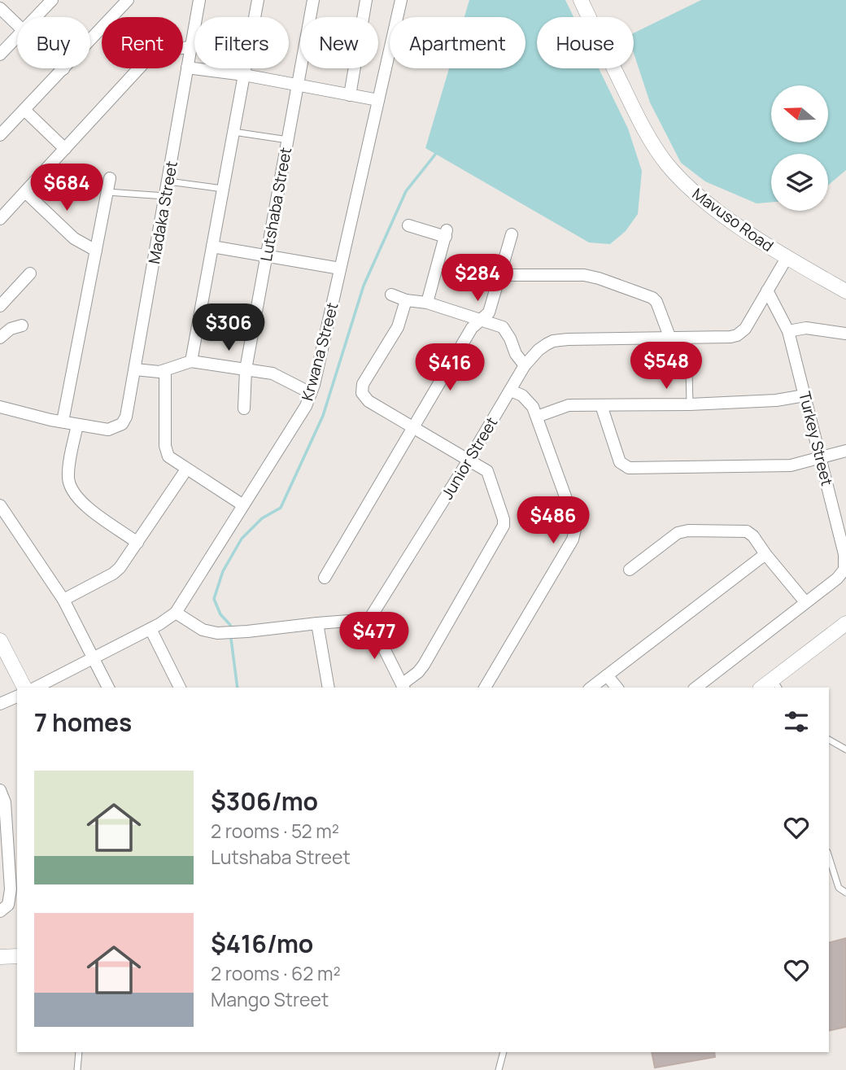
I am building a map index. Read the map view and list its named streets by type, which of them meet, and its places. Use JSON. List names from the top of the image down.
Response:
{
  "streets": {
    "street": [
      "Lutshaba Street",
      "Madaka Street",
      "Mavuso Road",
      "Krwana Street",
      "Turkey Street",
      "Junior Street"
    ]
  },
  "crossings": [
    ["Mavuso Road", "Junior Street"],
    ["Turkey Street", "Junior Street"]
  ],
  "north": "left",
  "page": {
    "chip": [
      "Buy",
      "Rent",
      "Filters",
      "New",
      "Apartment",
      "House"
    ],
    "price": [
      "$684",
      "$284",
      "$306",
      "$548",
      "$416",
      "$486",
      "$477"
    ],
    "heading": "7 homes",
    "list": [
      {
        "name": "$306/mo",
        "note": "2 rooms · 52 m² · Lutshaba Street"
      },
      {
        "name": "$416/mo",
        "note": "2 rooms · 62 m² · Mango Street"
      }
    ]
  }
}
